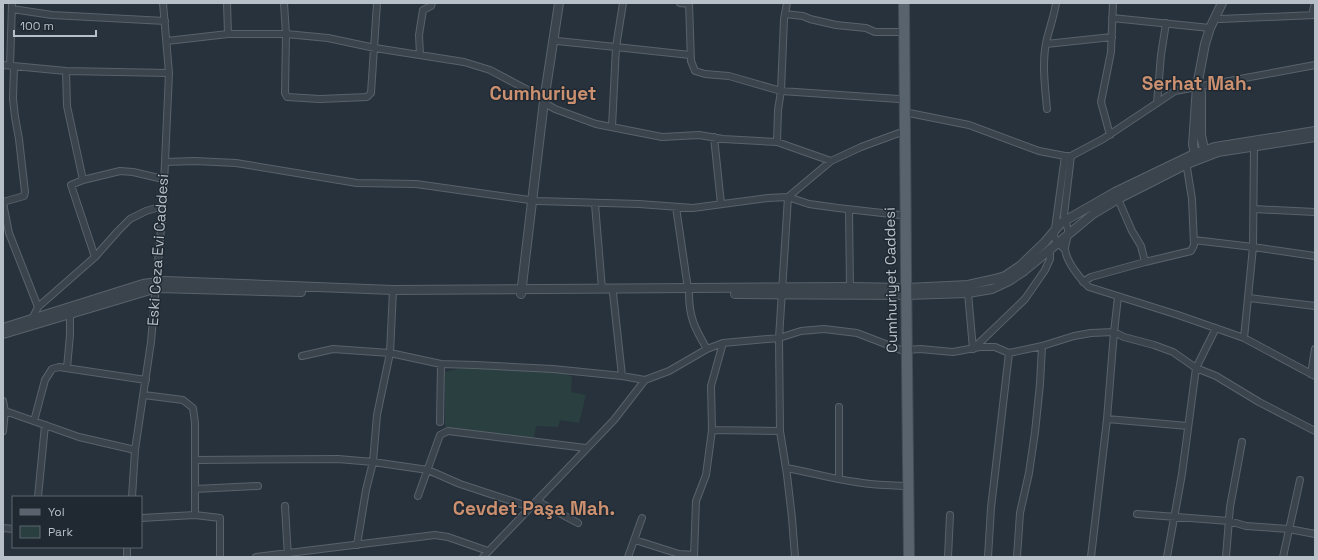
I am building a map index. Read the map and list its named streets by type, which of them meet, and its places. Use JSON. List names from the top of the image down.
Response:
{
  "streets": {
    "main road": ["Cumhuriyet Caddesi"],
    "street": ["Eski Ceza Evi Caddesi"]
  },
  "districts": ["Serhat Mah.", "Cumhuriyet", "Cevdet Paşa Mah."],
  "legend": ["Yol", "Park"],
  "scale_bar": "100 m"
}
